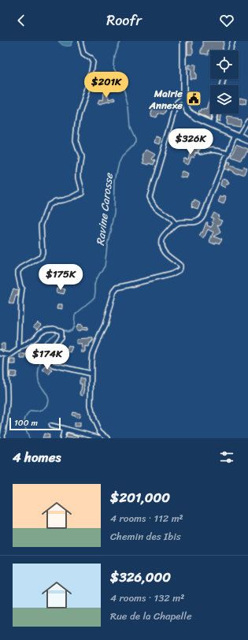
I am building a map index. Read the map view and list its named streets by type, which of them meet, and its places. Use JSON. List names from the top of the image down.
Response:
{
  "water": ["Ravine Carosse"],
  "places": {
    "public building": ["Mairie Annexe"]
  },
  "scale_bar": "100 m",
  "page": {
    "header": "Roofr",
    "price": [
      "$201K",
      "$326K",
      "$175K",
      "$174K"
    ],
    "scale": "100 m",
    "heading": "4 homes",
    "list": [
      {
        "name": "$201,000",
        "note": "4 rooms · 112 m² · Chemin des Ibis"
      },
      {
        "name": "$326,000",
        "note": "4 rooms · 132 m² · Rue de la Chapelle"
      }
    ]
  }
}
